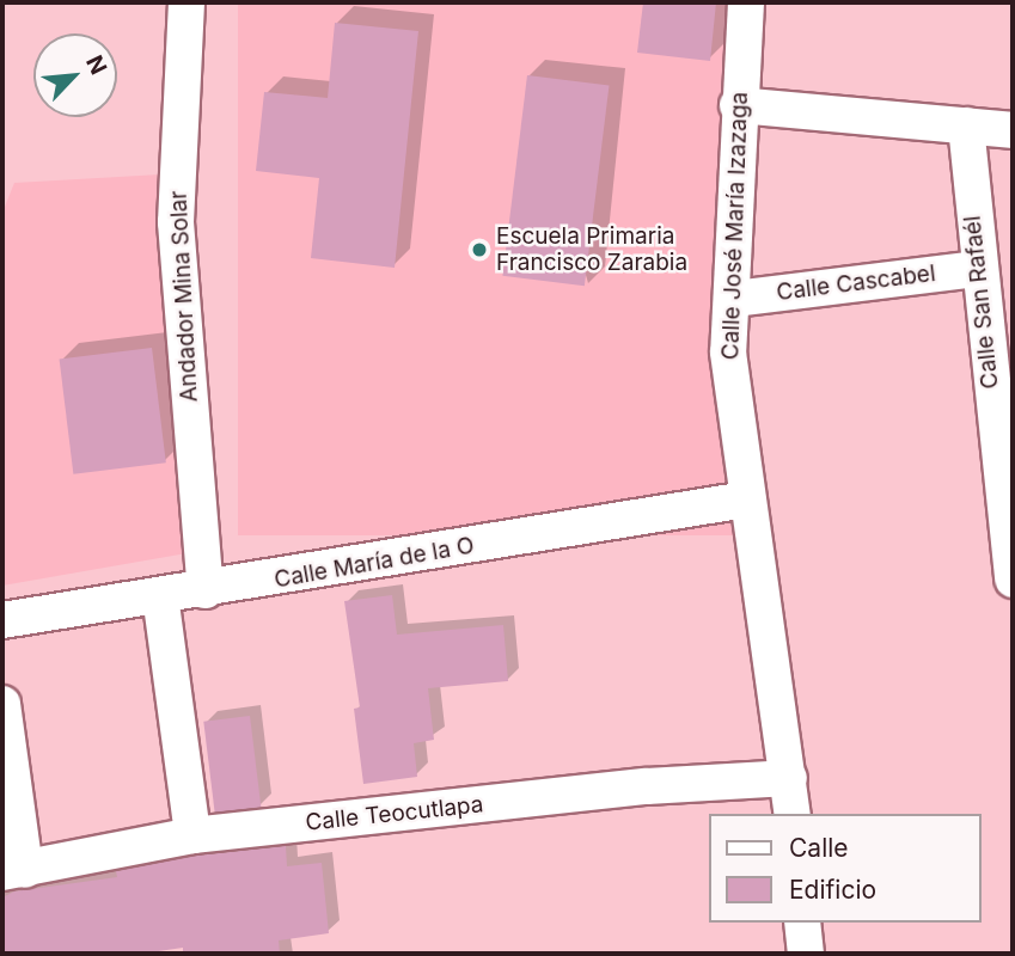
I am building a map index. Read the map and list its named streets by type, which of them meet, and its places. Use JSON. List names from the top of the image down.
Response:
{
  "streets": {
    "street": [
      "Calle José María Izazaga",
      "Calle Cascabel",
      "Andador Mina Solar",
      "Calle San Rafaél",
      "Calle María de la O",
      "Calle Teocutlapa"
    ]
  },
  "crossings": [
    ["Calle José María Izazaga", "Calle Cascabel"],
    ["Calle José María Izazaga", "Calle María de la O"],
    ["Calle José María Izazaga", "Calle Teocutlapa"],
    ["Calle Cascabel", "Calle San Rafaél"],
    ["Andador Mina Solar", "Calle María de la O"]
  ],
  "places": ["Escuela Primaria Francisco Zarabia"],
  "legend": ["Calle", "Edificio"],
  "north": "top right"
}
